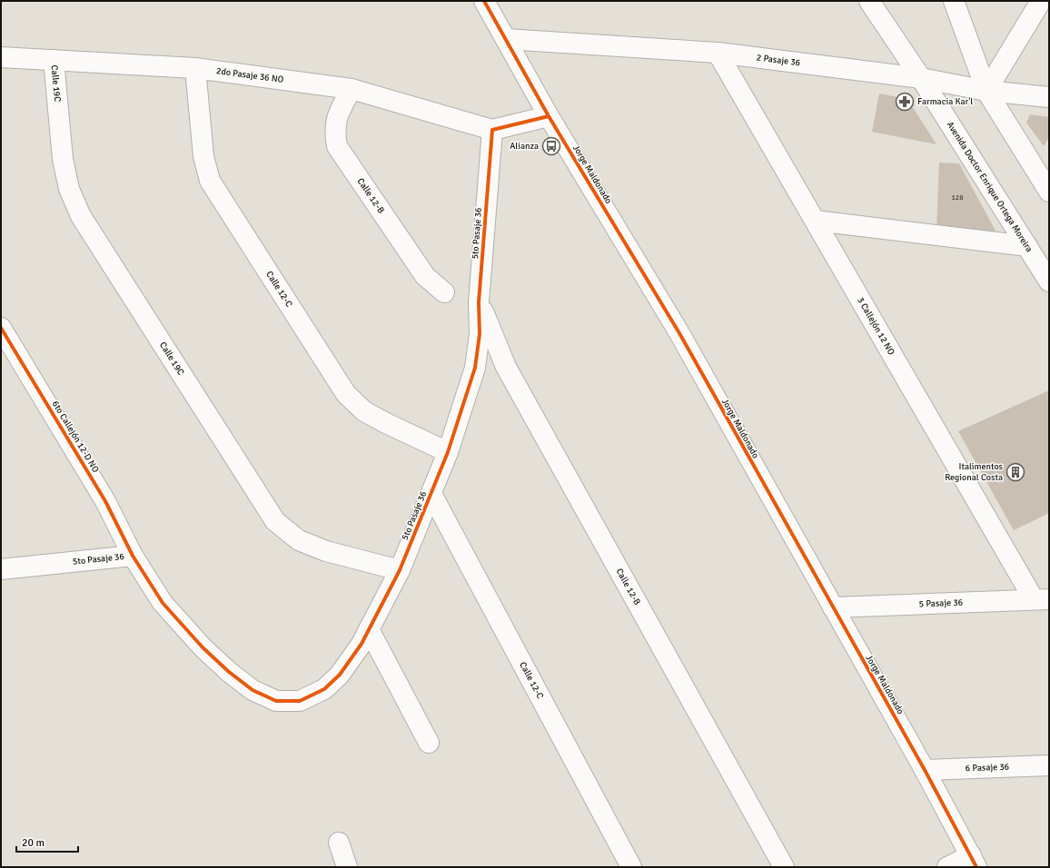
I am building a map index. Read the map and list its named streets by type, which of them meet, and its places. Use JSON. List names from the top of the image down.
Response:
{
  "streets": {
    "street": [
      "2 Pasaje 36",
      "2do Pasaje 36 NO",
      "Calle 19C",
      "Jorge Maldonado",
      "Avenida Doctor Enrique Ortega Moreira",
      "Calle 12-B",
      "5to Pasaje 36",
      "Calle 12-C",
      "3 Callejón 12 NO",
      "6to Callejón 12-D NO",
      "5 Pasaje 36",
      "6 Pasaje 36"
    ]
  },
  "crossings": [
    ["2 Pasaje 36", "Jorge Maldonado"],
    ["2 Pasaje 36", "Avenida Doctor Enrique Ortega Moreira"],
    ["2 Pasaje 36", "3 Callejón 12 NO"],
    ["2do Pasaje 36 NO", "Calle 19C"],
    ["2do Pasaje 36 NO", "Calle 12-B"],
    ["2do Pasaje 36 NO", "5to Pasaje 36"],
    ["2do Pasaje 36 NO", "Calle 12-C"],
    ["Calle 19C", "5to Pasaje 36"],
    ["Jorge Maldonado", "5 Pasaje 36"],
    ["Jorge Maldonado", "6 Pasaje 36"],
    ["Calle 12-B", "5to Pasaje 36"],
    ["5to Pasaje 36", "Calle 12-C"],
    ["5to Pasaje 36", "6to Callejón 12-D NO"],
    ["3 Callejón 12 NO", "5 Pasaje 36"]
  ],
  "places": {
    "pharmacy": ["Farmacia Kar'l"],
    "bus stop": ["Alianza"],
    "building": ["Italimentos Regional Costa"]
  },
  "house_numbers": ["128"],
  "scale_bar": "20 m"
}
